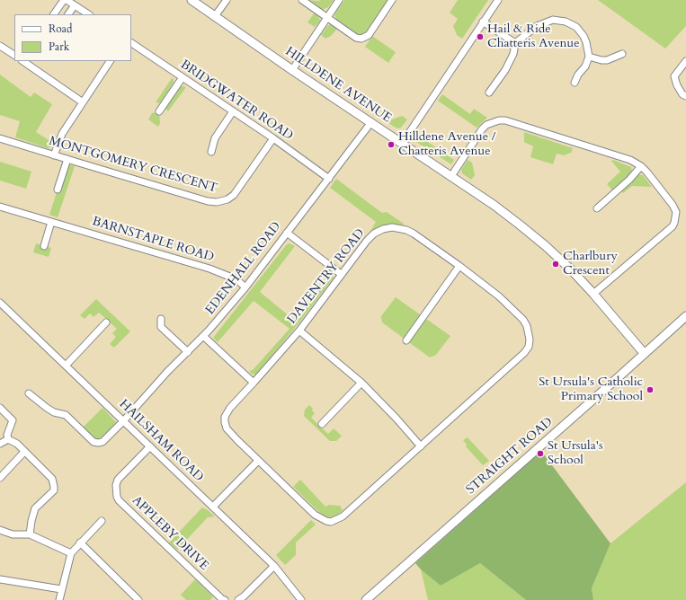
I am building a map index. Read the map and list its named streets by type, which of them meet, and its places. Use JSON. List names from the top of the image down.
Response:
{
  "streets": {
    "street": [
      "HILLDENE AVENUE",
      "BRIDGWATER ROAD",
      "MONTGOMERY CRESCENT",
      "BARNSTAPLE ROAD",
      "EDENHALL ROAD",
      "DAVENTRY ROAD",
      "HAILSHAM ROAD",
      "STRAIGHT ROAD",
      "APPLEBY DRIVE"
    ]
  },
  "crossings": [
    ["HILLDENE AVENUE", "EDENHALL ROAD"],
    ["HILLDENE AVENUE", "STRAIGHT ROAD"],
    ["BRIDGWATER ROAD", "MONTGOMERY CRESCENT"],
    ["BRIDGWATER ROAD", "EDENHALL ROAD"],
    ["BARNSTAPLE ROAD", "EDENHALL ROAD"],
    ["EDENHALL ROAD", "HAILSHAM ROAD"],
    ["HAILSHAM ROAD", "APPLEBY DRIVE"]
  ],
  "places": [
    "Hail & Ride Chatteris Avenue",
    "Hilldene Avenue / Chatteris Avenue",
    "Charlbury Crescent",
    "St Ursula's Catholic Primary School",
    "St Ursula's School"
  ],
  "legend": ["Road", "Park"]
}
